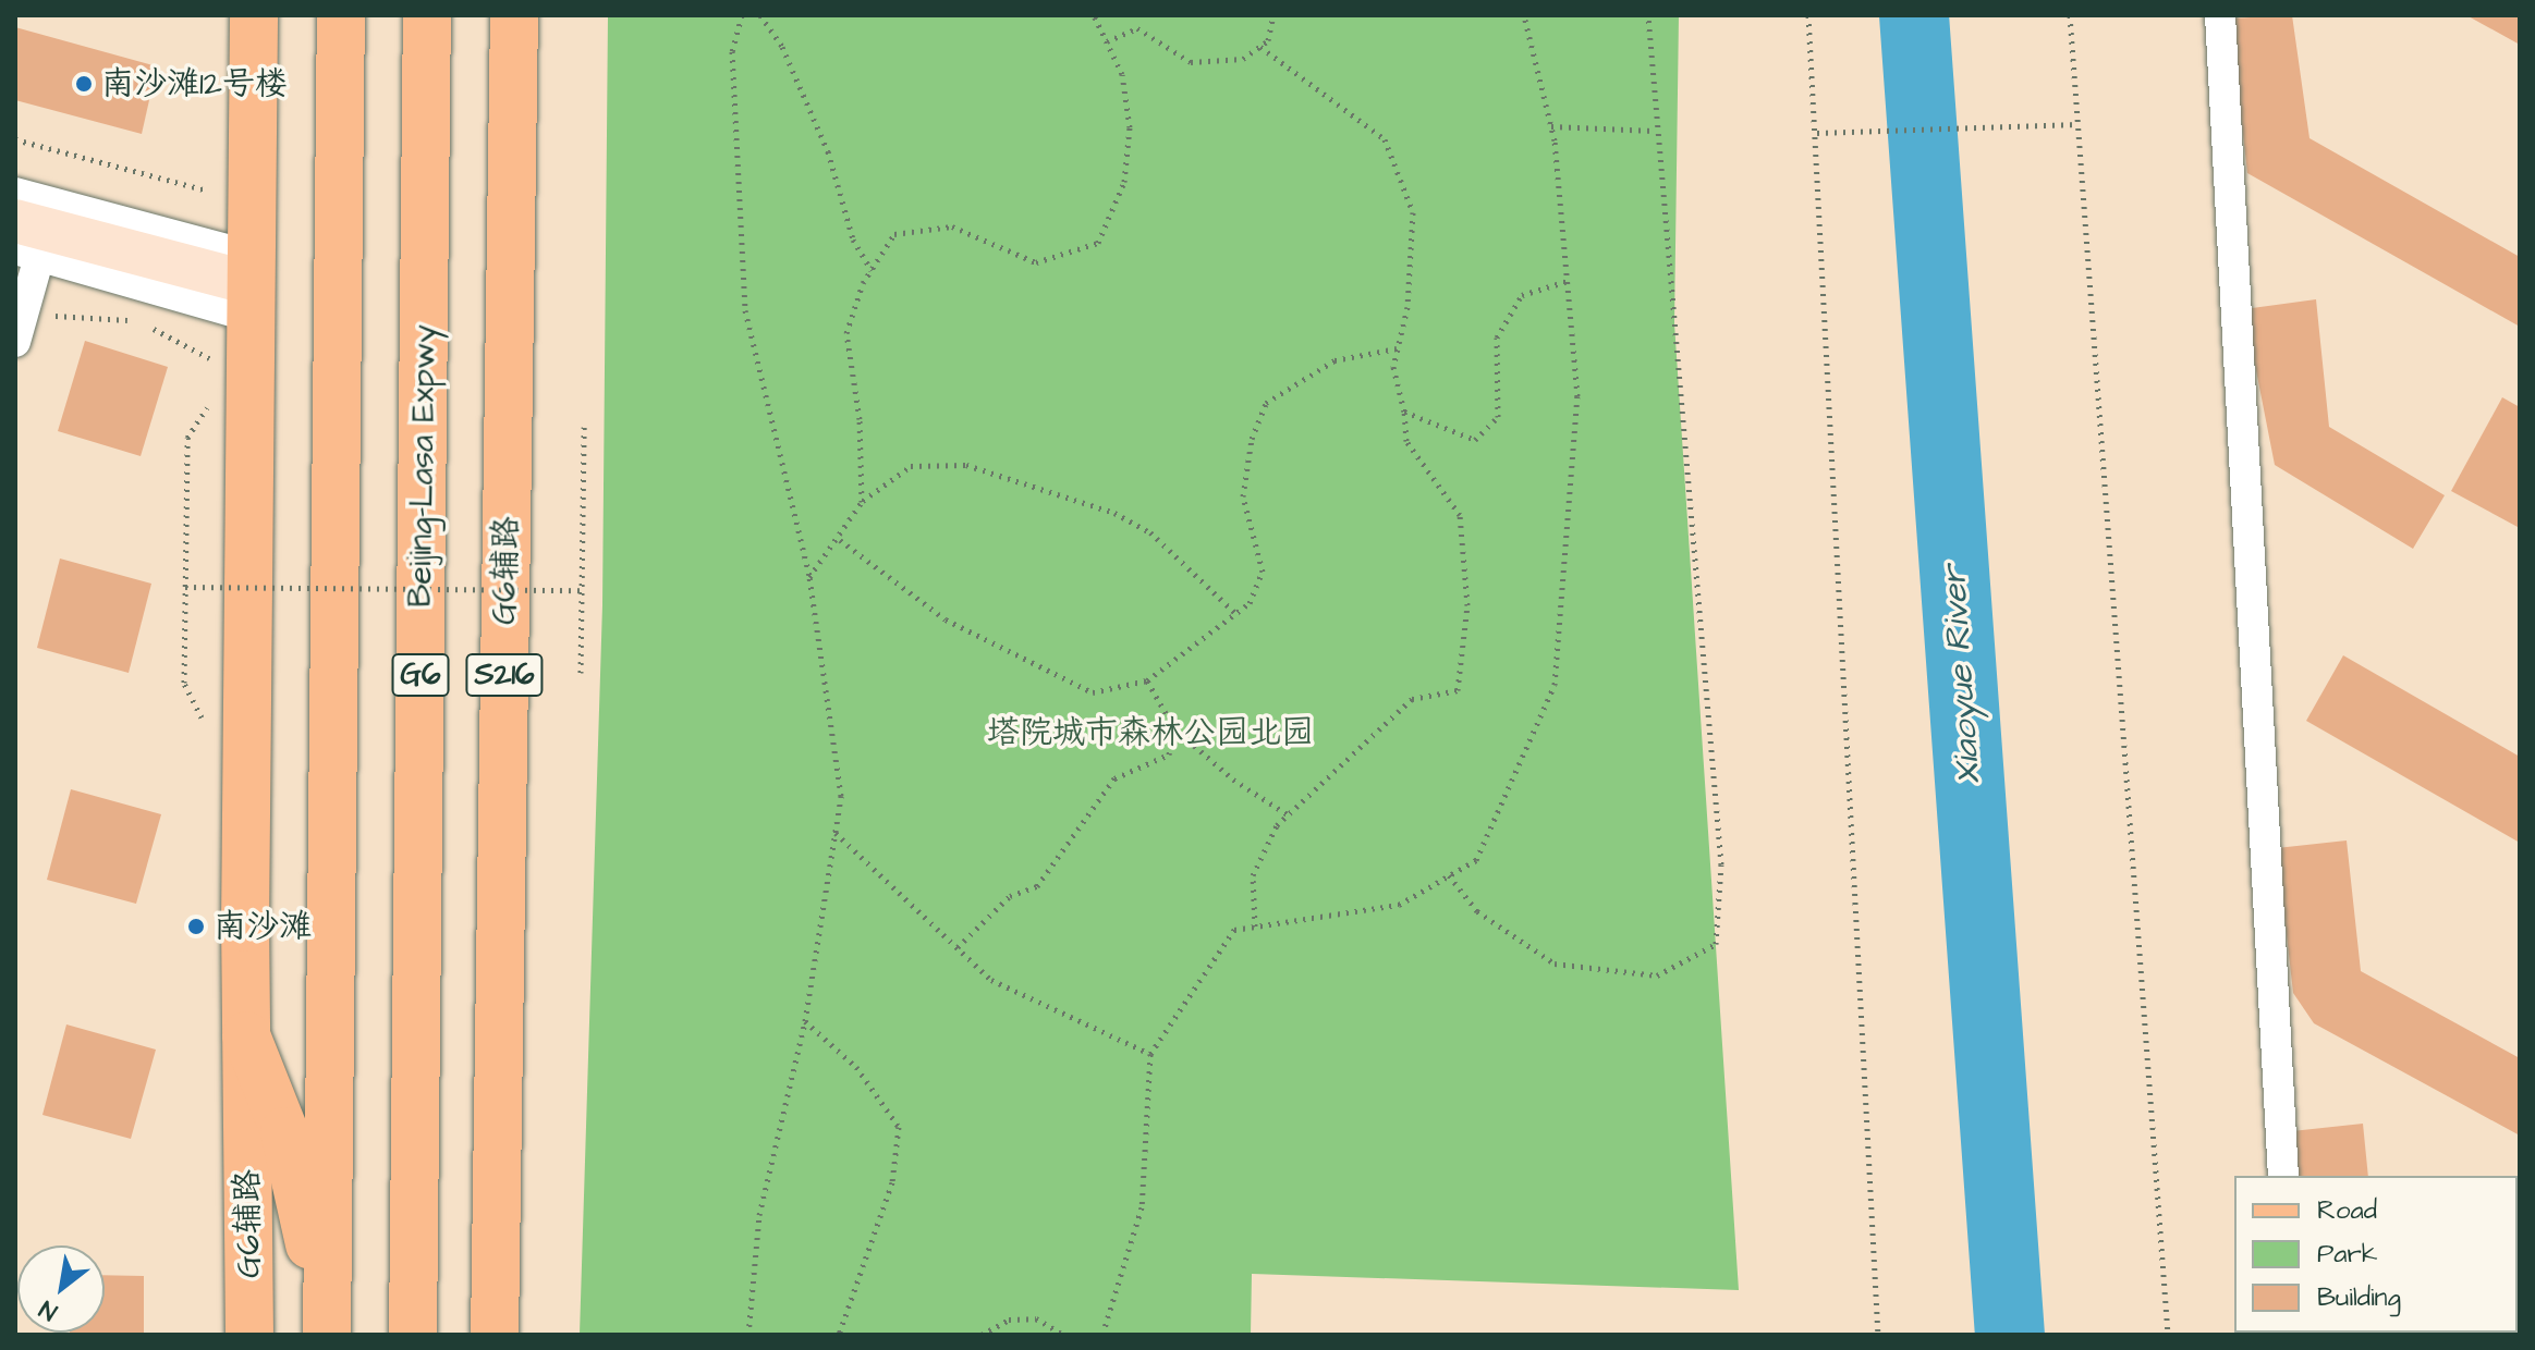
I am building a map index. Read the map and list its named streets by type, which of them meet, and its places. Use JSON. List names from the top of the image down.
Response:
{
  "streets": {
    "main road": [
      "Beijing-Lasa Expwy",
      "G6辅路",
      "G6",
      "S216"
    ]
  },
  "water": ["Xiaoyue River"],
  "parks": ["塔院城市森林公园北园"],
  "places": ["南沙滩12号楼", "南沙滩"],
  "legend": ["Road", "Park", "Building"],
  "north": "bottom left"
}
